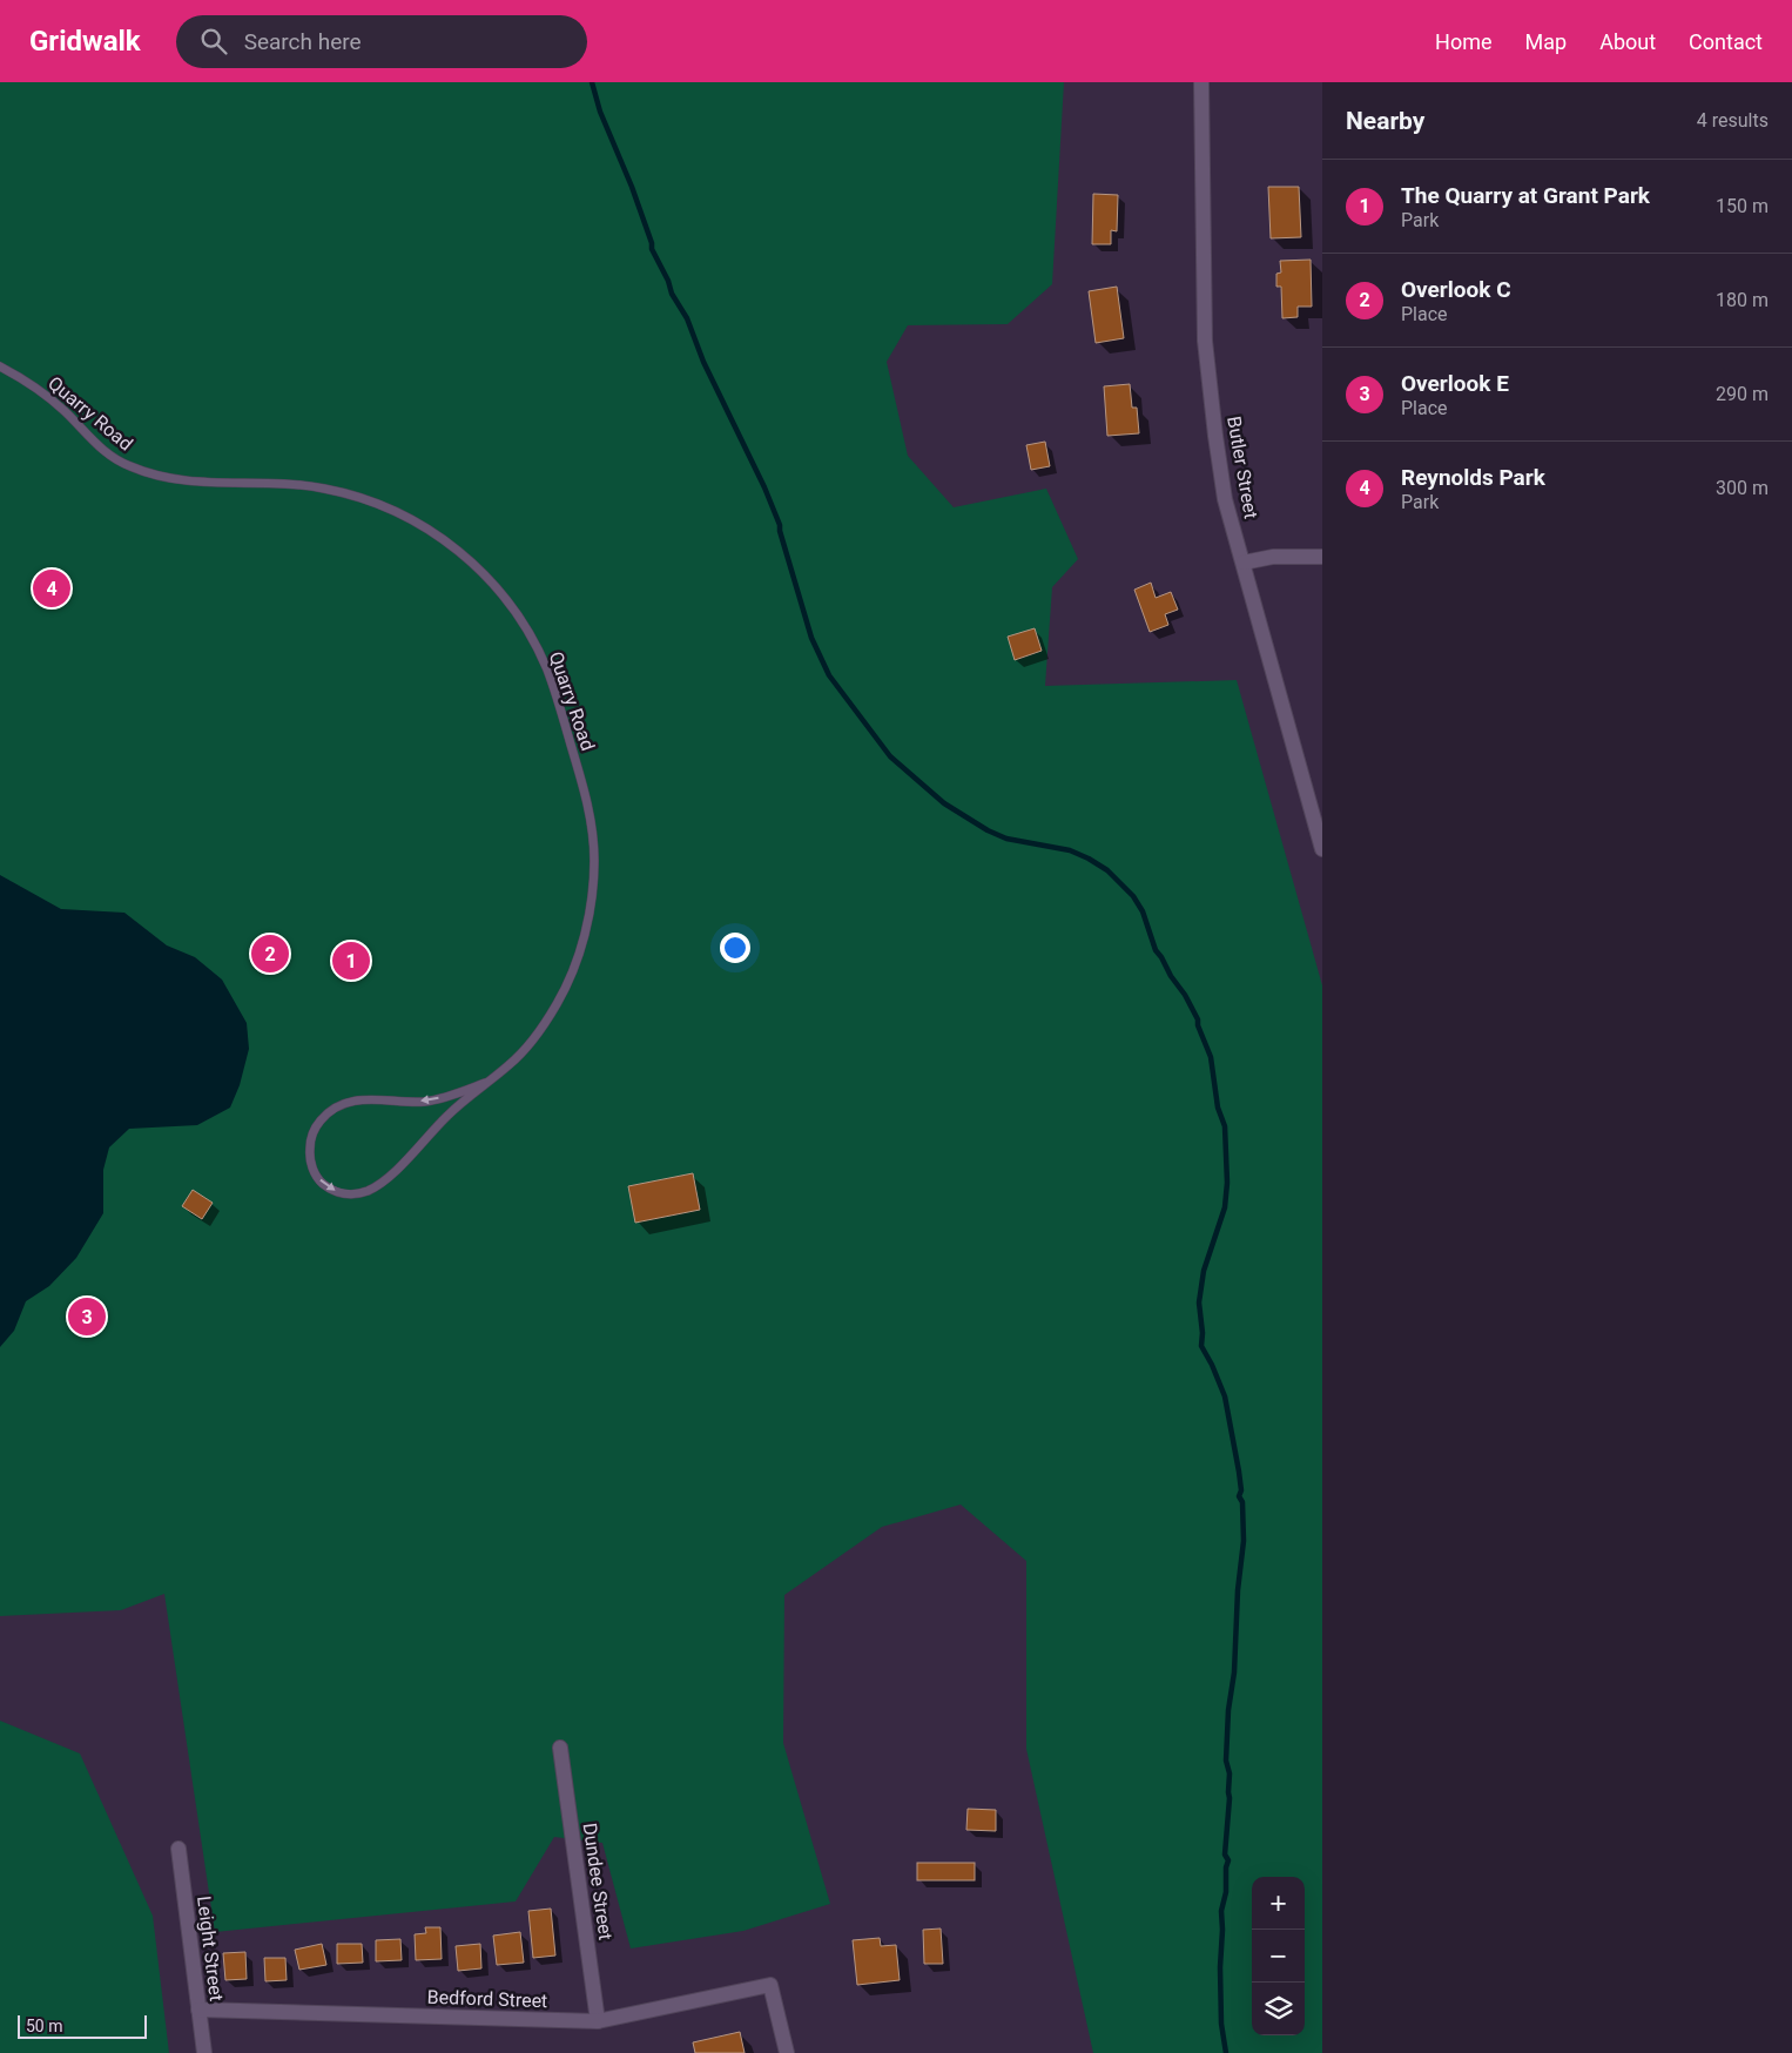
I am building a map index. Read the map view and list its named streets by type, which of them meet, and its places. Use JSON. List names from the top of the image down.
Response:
{
  "streets": {
    "street": [
      "Butler Street",
      "Dundee Street",
      "Leight Street",
      "Bedford Street"
    ],
    "lane": ["Quarry Road"]
  },
  "crossings": [
    ["Dundee Street", "Bedford Street"],
    ["Leight Street", "Bedford Street"]
  ],
  "scale_bar": "50 m",
  "page": {
    "header": "Gridwalk",
    "search": "Search here",
    "nav": [
      "Home",
      "Map",
      "About",
      "Contact"
    ],
    "heading": ["Nearby", "4 results"],
    "list": [
      {
        "mark": "1",
        "name": "The Quarry at Grant Park",
        "note": "Park",
        "value": "150 m"
      },
      {
        "mark": "2",
        "name": "Overlook C",
        "note": "Place",
        "value": "180 m"
      },
      {
        "mark": "3",
        "name": "Overlook E",
        "note": "Place",
        "value": "290 m"
      },
      {
        "mark": "4",
        "name": "Reynolds Park",
        "note": "Park",
        "value": "300 m"
      }
    ],
    "pins": [
      "4",
      "2",
      "1",
      "3"
    ],
    "map_buttons": ["+", "−"],
    "scale": "50 m"
  }
}
